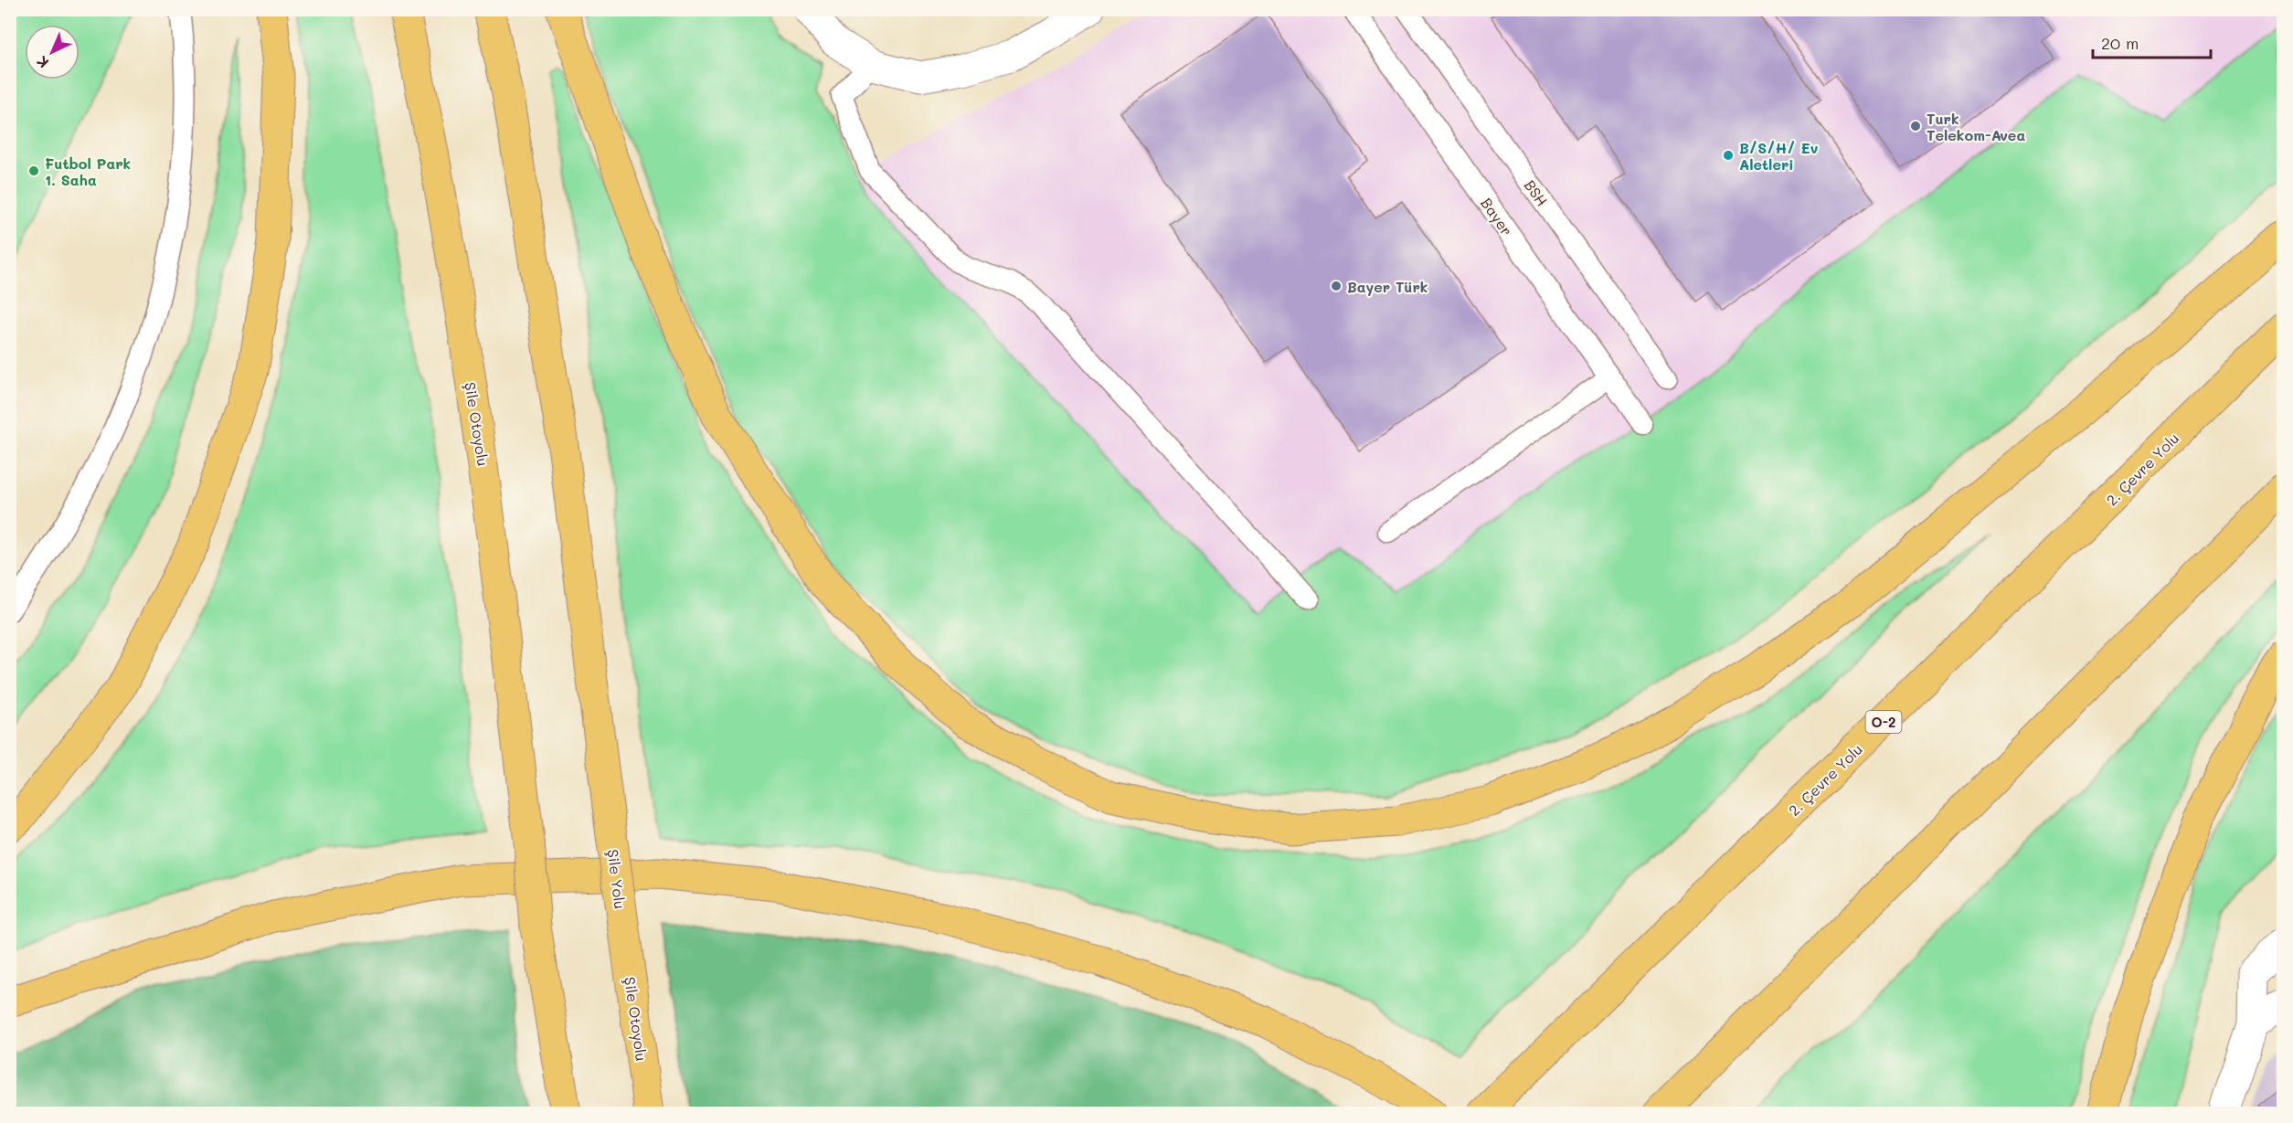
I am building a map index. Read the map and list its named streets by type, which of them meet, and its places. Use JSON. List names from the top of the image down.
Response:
{
  "streets": {
    "highway": [
      "Şile Otoyolu",
      "2. Çevre Yolu",
      "O-2",
      "Şile Yolu"
    ],
    "lane": ["BSH", "Bayer"]
  },
  "crossings": [
    ["Şile Otoyolu", "Şile Yolu"]
  ],
  "places": [
    "Turk Telekom-Avea",
    "B/S/H/ Ev Aletleri",
    "Futbol Park 1. Saha",
    "Bayer Türk"
  ],
  "scale_bar": "20 m",
  "north": "bottom left"
}
